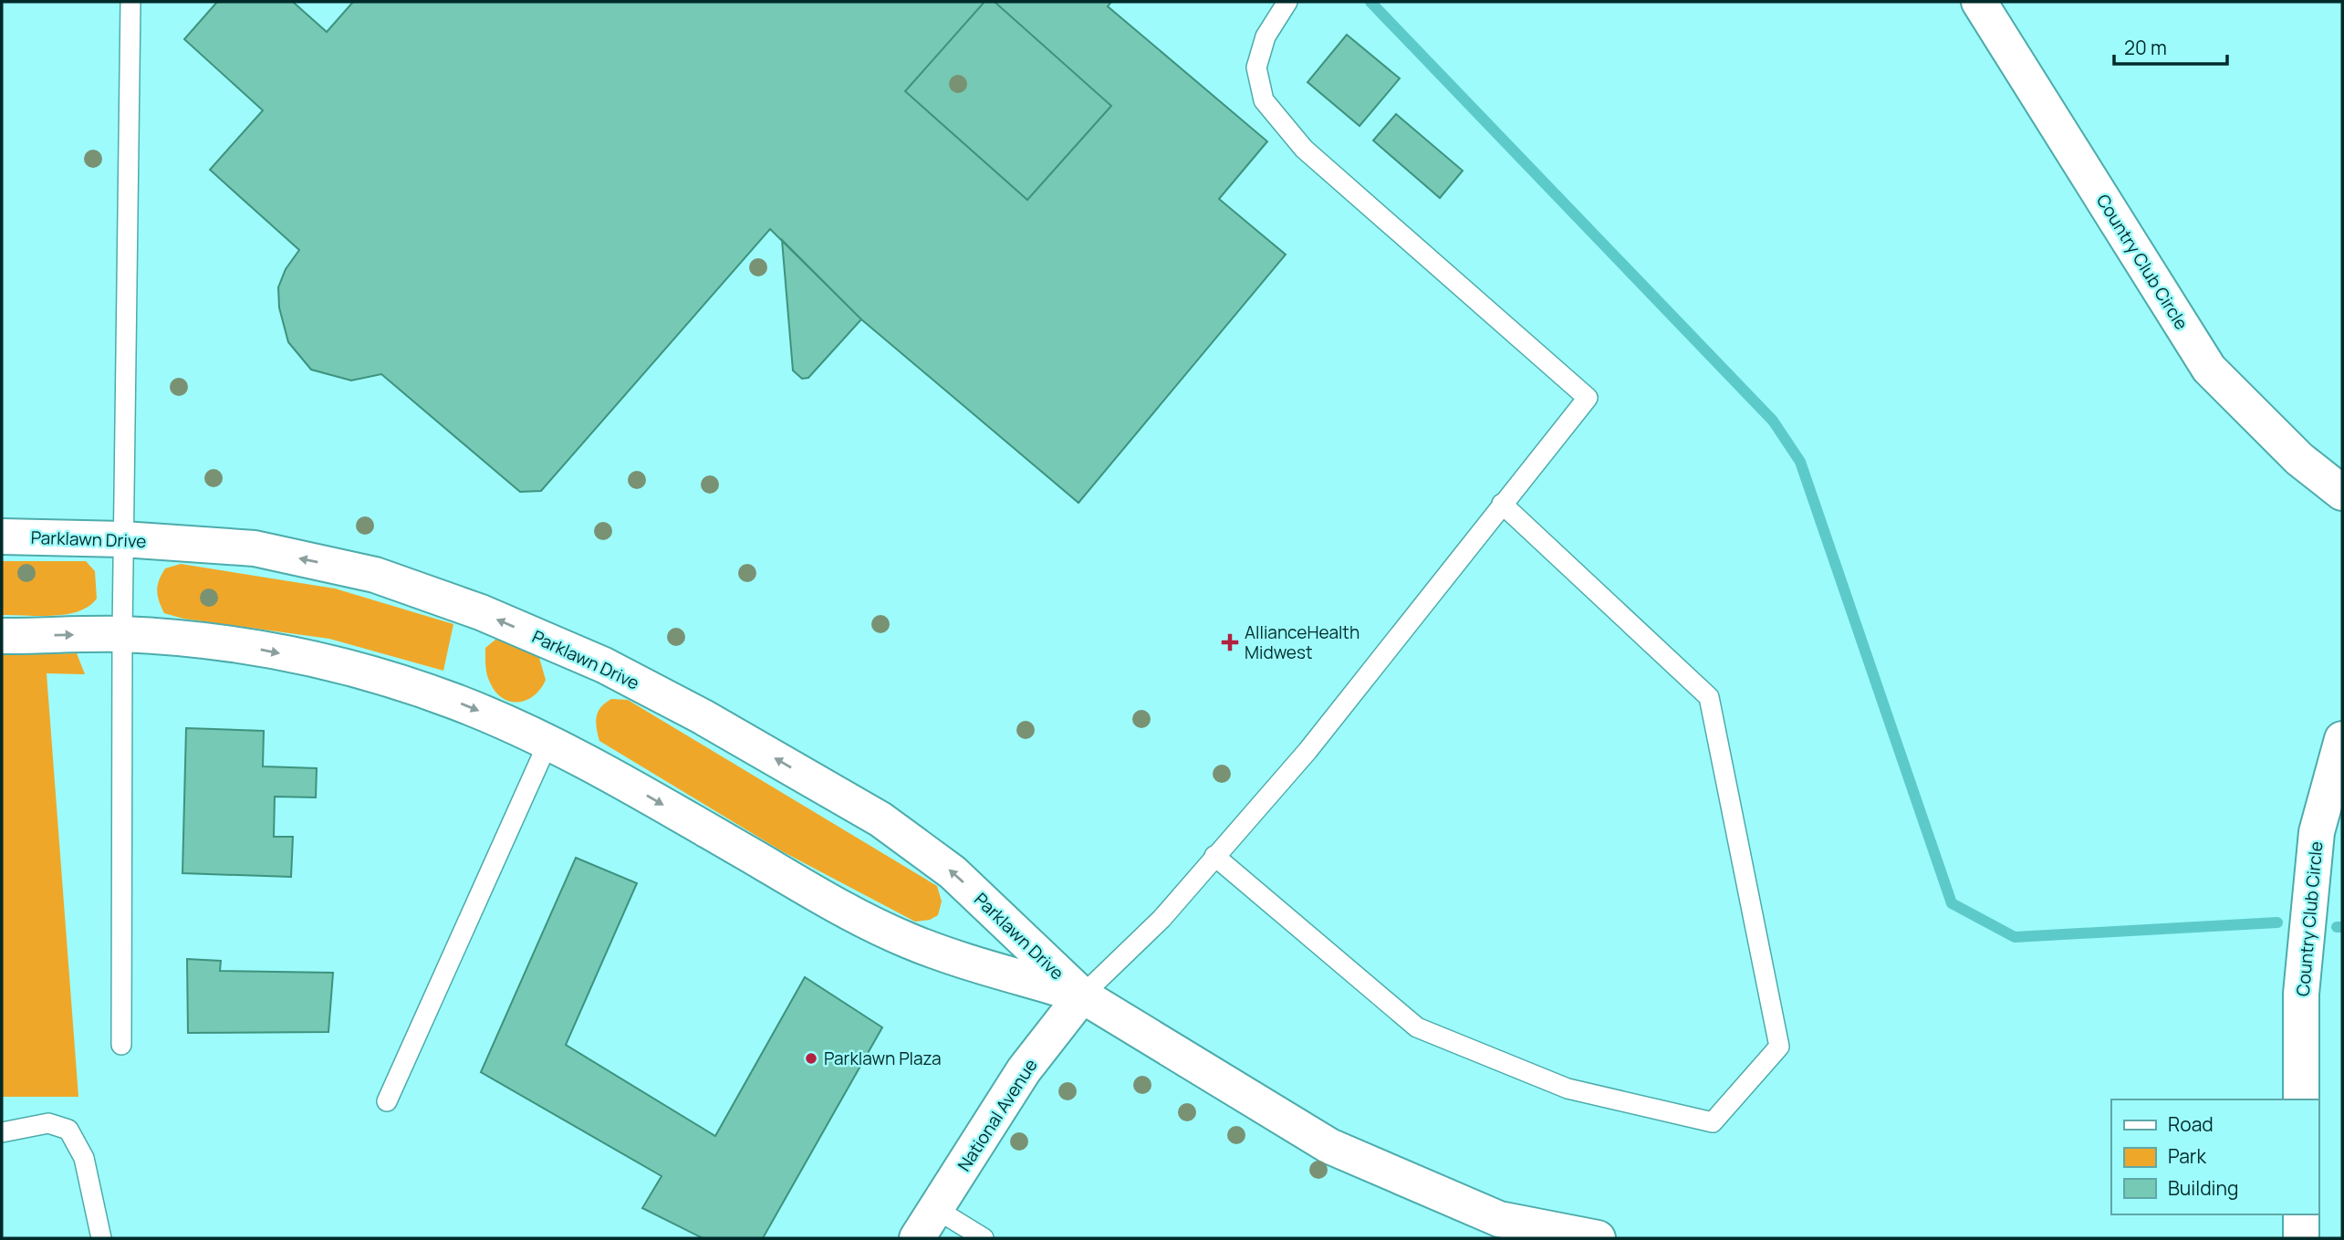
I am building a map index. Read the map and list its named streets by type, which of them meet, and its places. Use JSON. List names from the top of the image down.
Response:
{
  "streets": {
    "street": ["Country Club Circle", "Parklawn Drive", "National Avenue"]
  },
  "crossings": [
    ["Parklawn Drive", "National Avenue"]
  ],
  "places": {
    "health": ["AllianceHealth Midwest"],
    "other": ["Parklawn Plaza"]
  },
  "legend": ["Road", "Park", "Building"],
  "scale_bar": "20 m"
}
